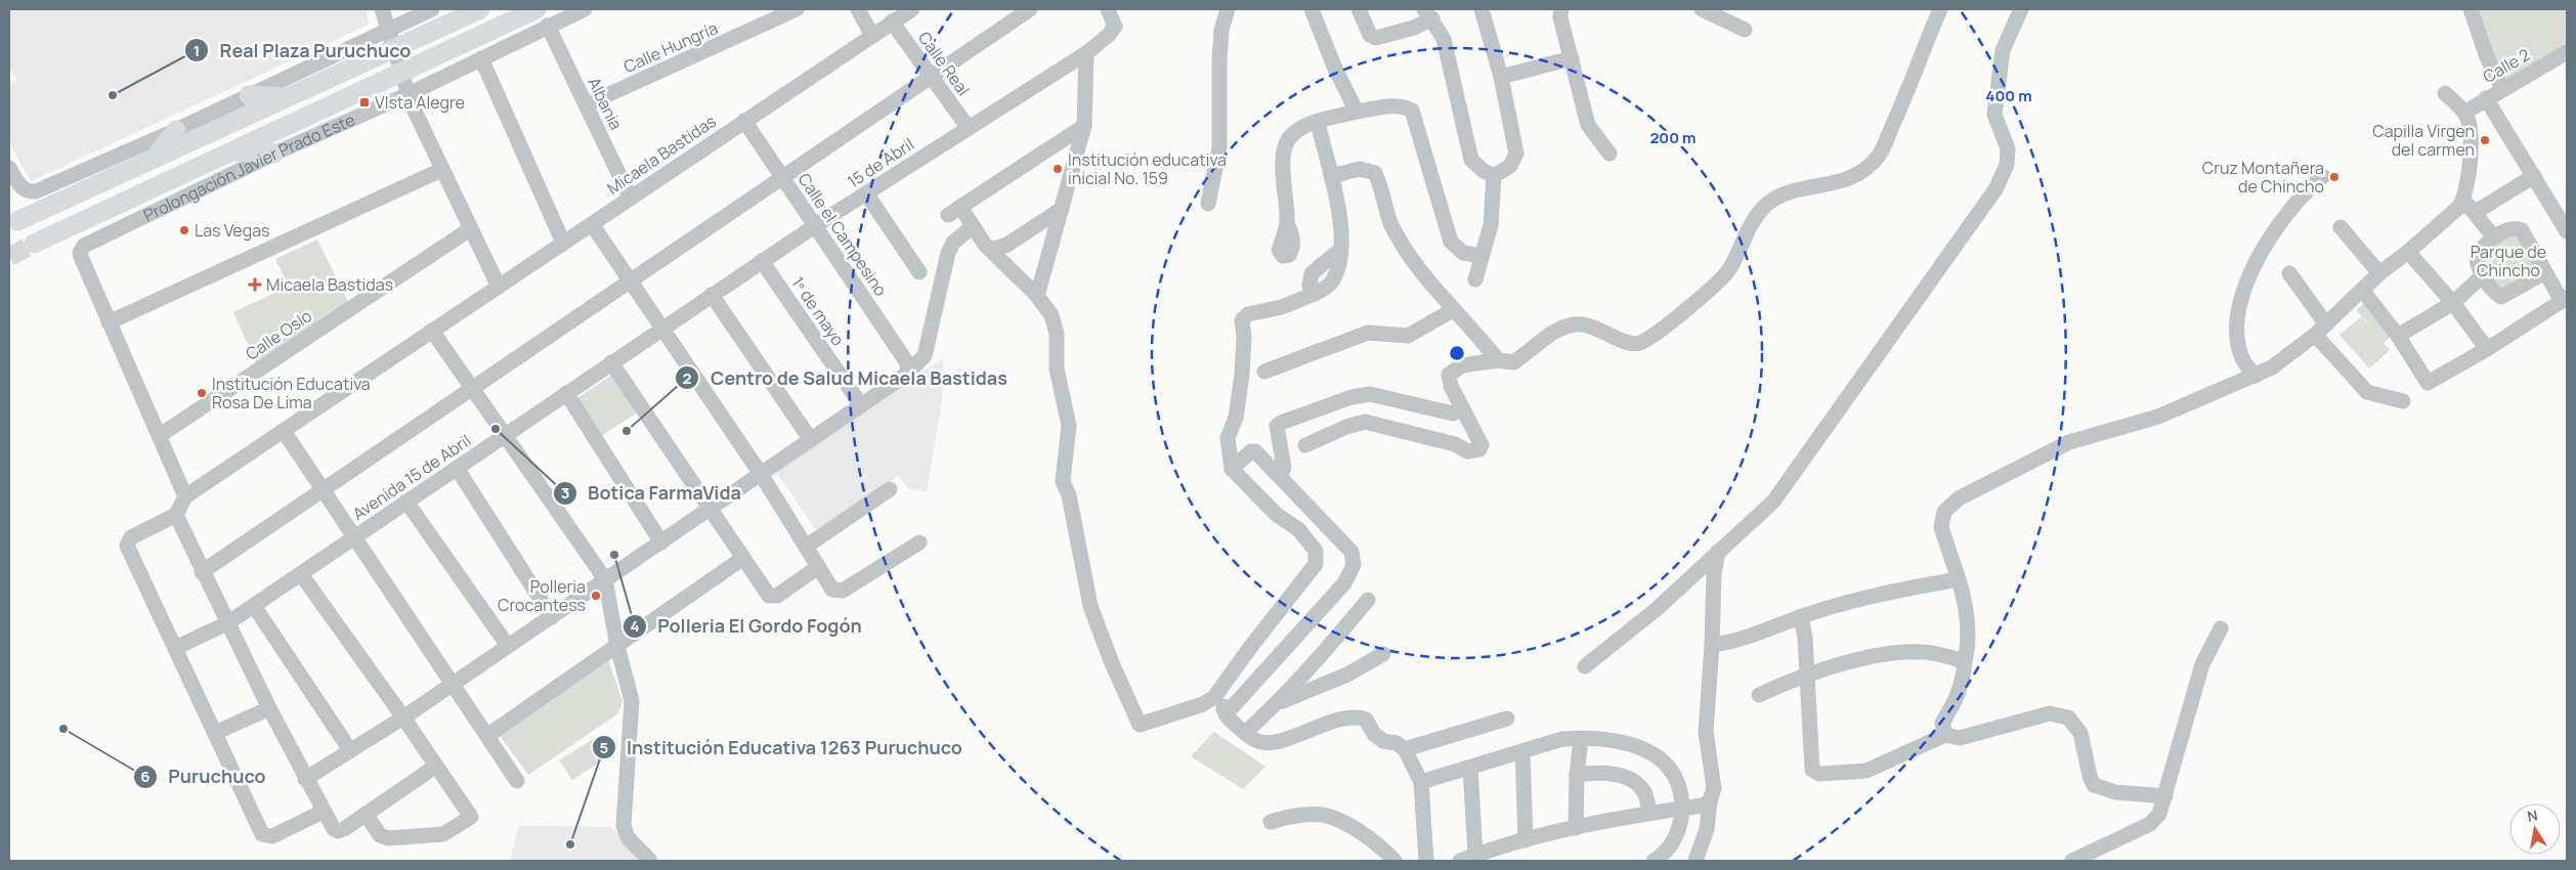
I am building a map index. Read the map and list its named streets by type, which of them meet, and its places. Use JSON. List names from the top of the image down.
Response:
{
  "streets": {
    "main road": ["Prolongación Javier Prado Este"],
    "street": [
      "Calle Hungría",
      "Calle Real",
      "Calle 2",
      "Albania",
      "Micaela Bastidas",
      "15 de Abril",
      "Calle el Campesino",
      "1º de mayo",
      "Calle Oslo",
      "Avenida 15 de Abril"
    ]
  },
  "crossings": [
    ["Calle Hungría", "Albania"],
    ["Calle Real", "Micaela Bastidas"],
    ["Calle Real", "15 de Abril"],
    ["Albania", "Micaela Bastidas"],
    ["Albania", "Prolongación Javier Prado Este"],
    ["Micaela Bastidas", "Calle el Campesino"],
    ["15 de Abril", "Calle el Campesino"],
    ["15 de Abril", "1º de mayo"],
    ["15 de Abril", "Avenida 15 de Abril"]
  ],
  "parks": ["Parque de Chincho"],
  "places": {
    "other": [
      "Real Plaza Puruchuco",
      "Capilla Virgen del carmen",
      "Institución educativa inicial No. 159",
      "Cruz Montañera de Chincho",
      "Las Vegas",
      "Institución Educativa Rosa De Lima",
      "Botica FarmaVida",
      "Centro de Salud Micaela Bastidas",
      "Polleria El Gordo Fogón",
      "Polleria Crocantess",
      "Puruchuco",
      "Institución Educativa 1263 Puruchuco"
    ],
    "transit": ["VIsta Alegre"],
    "health": ["Micaela Bastidas"]
  },
  "north": "top",
  "rings": ["400 m", "200 m"]
}
